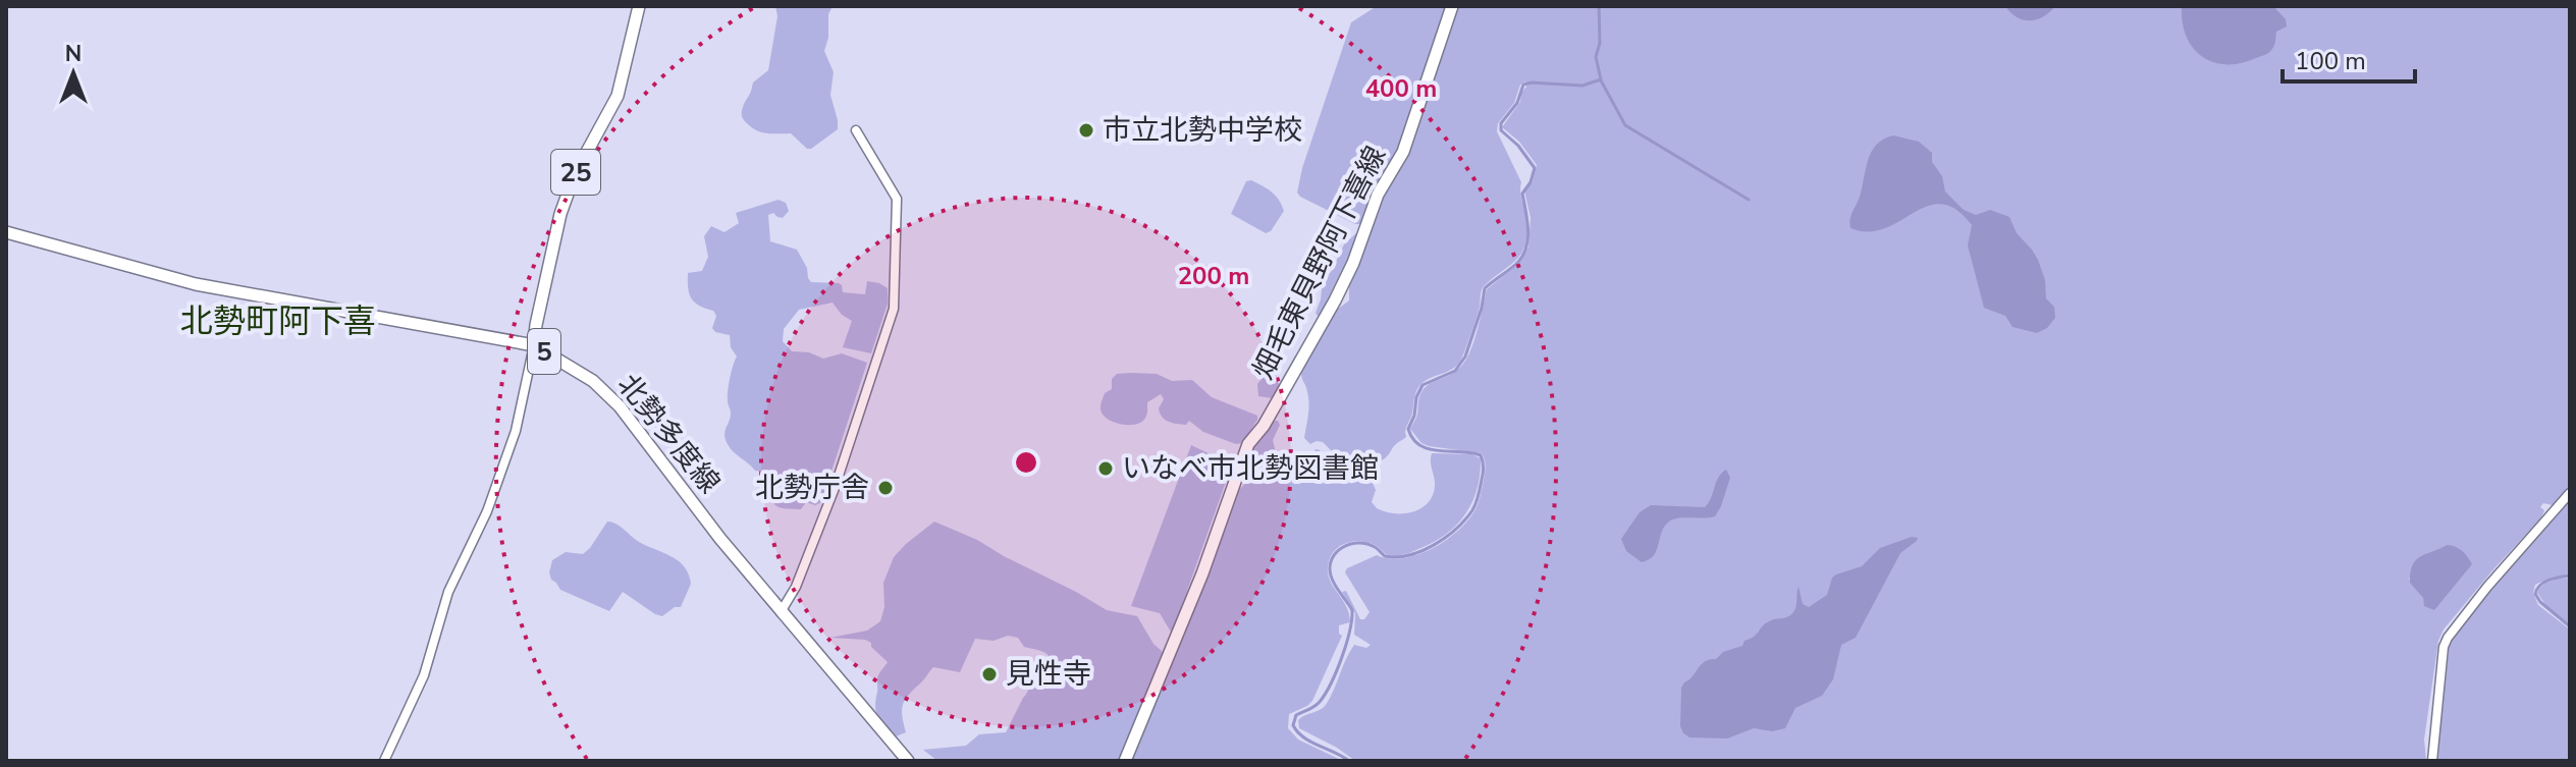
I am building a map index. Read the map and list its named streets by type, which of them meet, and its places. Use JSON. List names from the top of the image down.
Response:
{
  "streets": {
    "main road": [
      "25",
      "畑毛東貝野阿下喜線",
      "5",
      "北勢多度線"
    ]
  },
  "crossings": [
    ["25", "北勢多度線"]
  ],
  "districts": ["北勢町阿下喜"],
  "places": [
    "市立北勢中学校",
    "いなべ市北勢図書館",
    "北勢庁舎",
    "見性寺"
  ],
  "scale_bar": "100 m",
  "north": "top",
  "rings": ["400 m", "200 m"]
}
